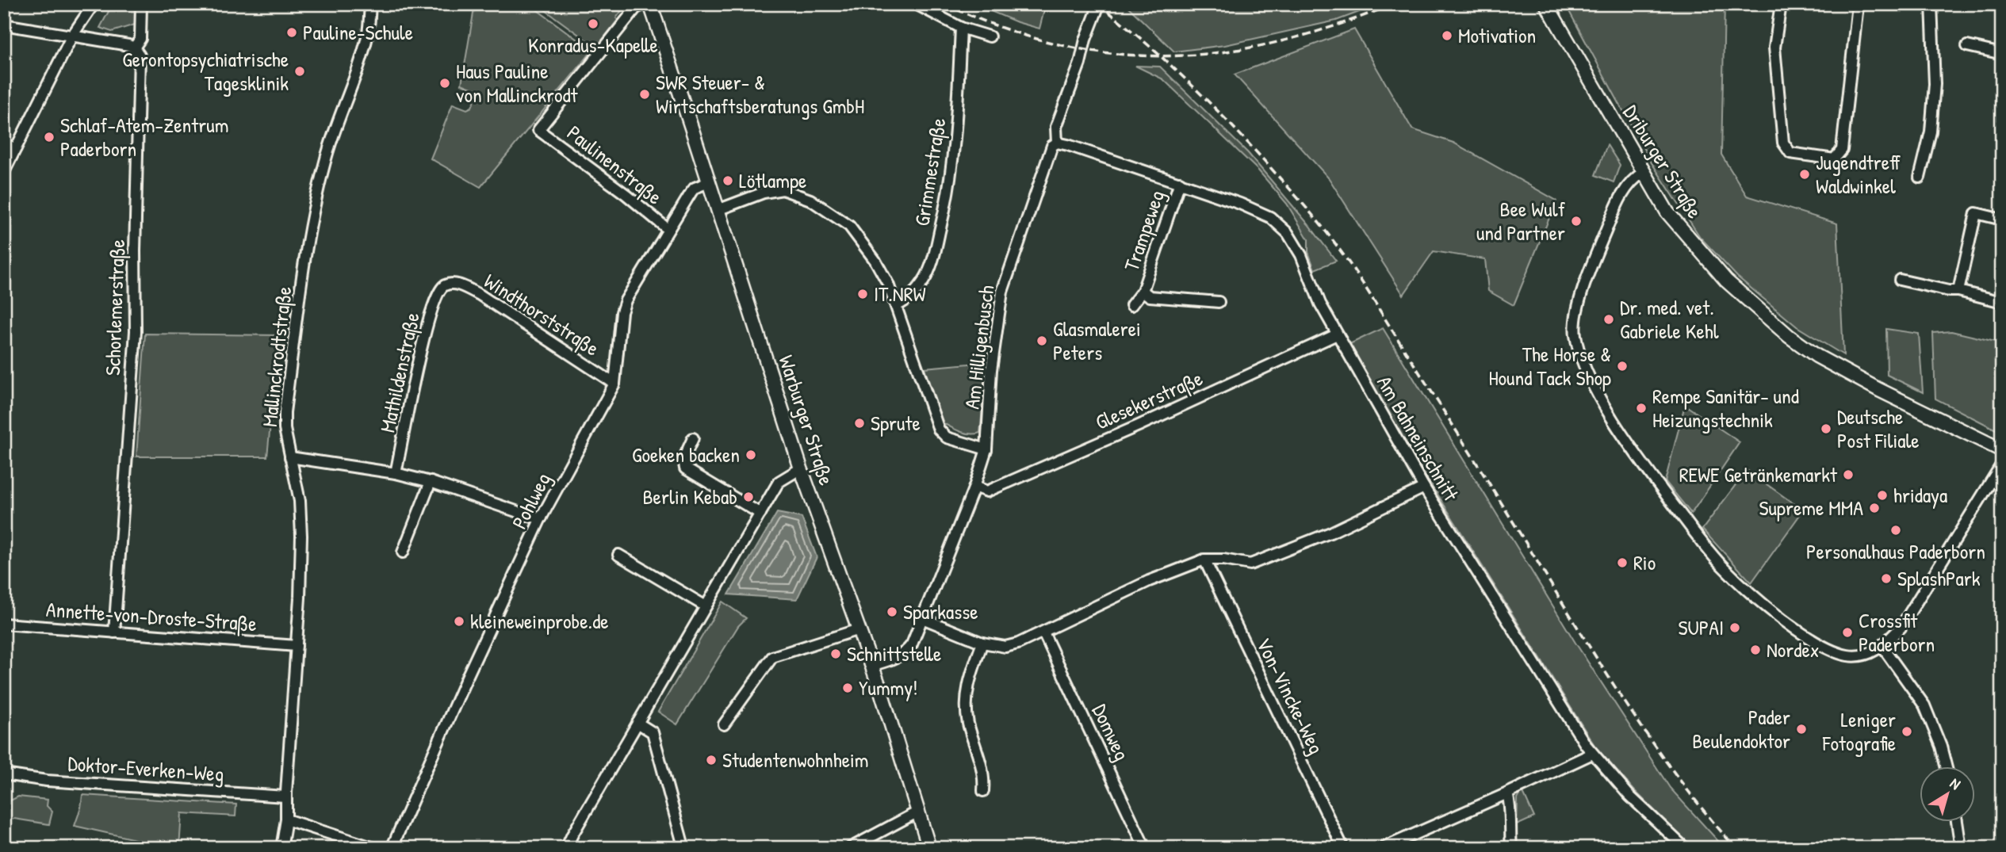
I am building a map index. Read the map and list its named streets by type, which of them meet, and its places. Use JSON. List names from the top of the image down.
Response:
{
  "streets": {
    "main road": ["Driburger Straße", "Warburger Straße"],
    "street": [
      "Paulinenstraße",
      "Grimmestraße",
      "Trampeweg",
      "Schorlemerstraße",
      "Windthorststraße",
      "Am Hilligenbusch",
      "Mallinckrodtstraße",
      "Mathildenstraße",
      "Glesekerstraße",
      "Am Bahneinschnitt",
      "Pohlweg",
      "Annette-von-Droste-Straße",
      "Von-Vincke-Weg",
      "Domweg",
      "Doktor-Everken-Weg"
    ]
  },
  "crossings": [
    ["Paulinenstraße", "Pohlweg"],
    ["Trampeweg", "Am Bahneinschnitt"],
    ["Schorlemerstraße", "Annette-von-Droste-Straße"],
    ["Windthorststraße", "Mathildenstraße"],
    ["Windthorststraße", "Pohlweg"],
    ["Am Hilligenbusch", "Glesekerstraße"],
    ["Am Hilligenbusch", "Warburger Straße"],
    ["Am Hilligenbusch", "Am Bahneinschnitt"],
    ["Mallinckrodtstraße", "Annette-von-Droste-Straße"],
    ["Mallinckrodtstraße", "Doktor-Everken-Weg"],
    ["Glesekerstraße", "Am Bahneinschnitt"],
    ["Warburger Straße", "Pohlweg"]
  ],
  "places": [
    "Konradus-Kapelle",
    "Pauline-Schule",
    "Motivation",
    "Gerontopsychiatrische Tagesklinik",
    "Haus Pauline von Mallinckrodt",
    "SWR Steuer- & Wirtschaftsberatungs GmbH",
    "Schlaf-Atem-Zentrum Paderborn",
    "Jugendtreff Waldwinkel",
    "Lötlampe",
    "Bee Wulf und Partner",
    "IT.NRW",
    "Dr. med. vet. Gabriele Kehl",
    "Glasmalerei Peters",
    "The Horse & Hound Tack Shop",
    "Rempe Sanitär- und Heizungstechnik",
    "Sprute",
    "Deutsche Post Filiale",
    "Goeken backen",
    "REWE Getränkemarkt",
    "hridaya",
    "Berlin Kebab",
    "Supreme MMA",
    "Personalhaus Paderborn",
    "Rio",
    "SplashPark",
    "Sparkasse",
    "kleineweinprobe.de",
    "SUPAI",
    "Crossfit Paderborn",
    "Nordex",
    "Schnittstelle",
    "Yummy!",
    "Pader Beulendoktor",
    "Leniger Fotografie",
    "Studentenwohnheim"
  ],
  "north": "top right"
}
